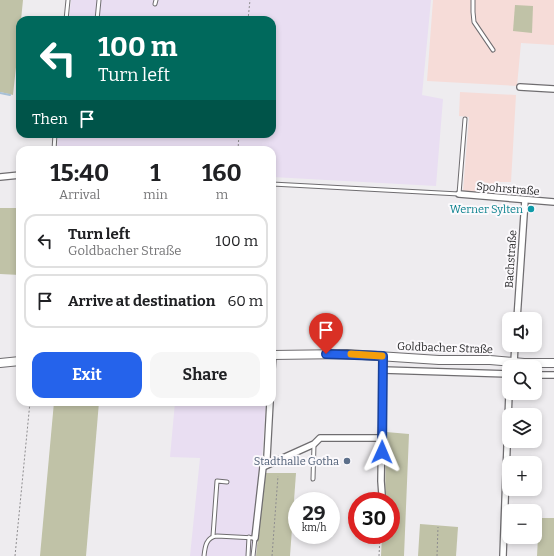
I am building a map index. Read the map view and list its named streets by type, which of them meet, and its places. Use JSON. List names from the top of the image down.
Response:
{
  "streets": {
    "main road": ["Goldbacher Straße"],
    "street": ["Spohrstraße", "Bachstraße"]
  },
  "crossings": [
    ["Spohrstraße", "Bachstraße"]
  ],
  "places": ["Werner Sylten", "Stadthalle Gotha"],
  "page": {
    "turn": ["100 m", "Turn left"],
    "then": "Then",
    "eta": [
      "15:40",
      "Arrival",
      "1",
      "min",
      "160",
      "m"
    ],
    "list": [
      {
        "name": "Turn left",
        "note": "Goldbacher Straße",
        "value": "100 m"
      },
      {
        "name": "Arrive at destination",
        "value": "60 m"
      }
    ],
    "map_buttons": ["+", "−"],
    "buttons": ["Exit", "Share"],
    "speed": "29 km/h",
    "limit": "30"
  }
}
